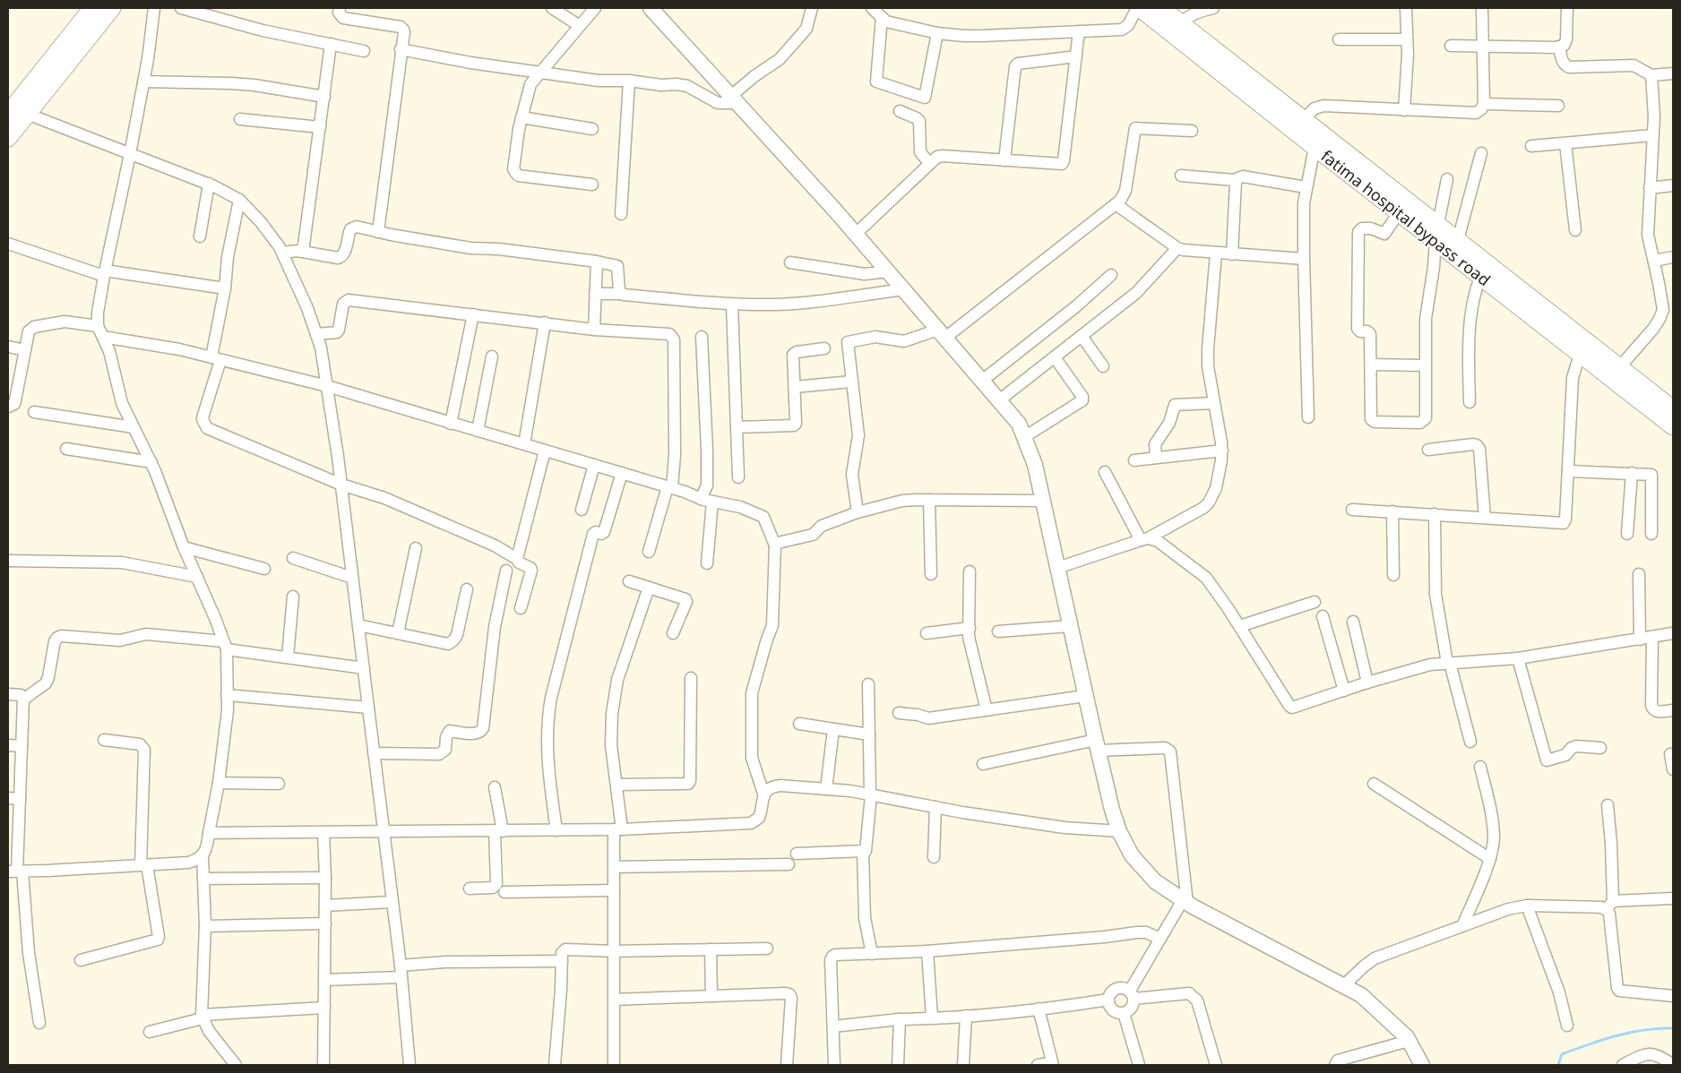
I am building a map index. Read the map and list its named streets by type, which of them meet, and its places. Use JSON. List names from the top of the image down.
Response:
{
  "streets": {
    "highway": ["fatima hospital bypass road"]
  }
}
